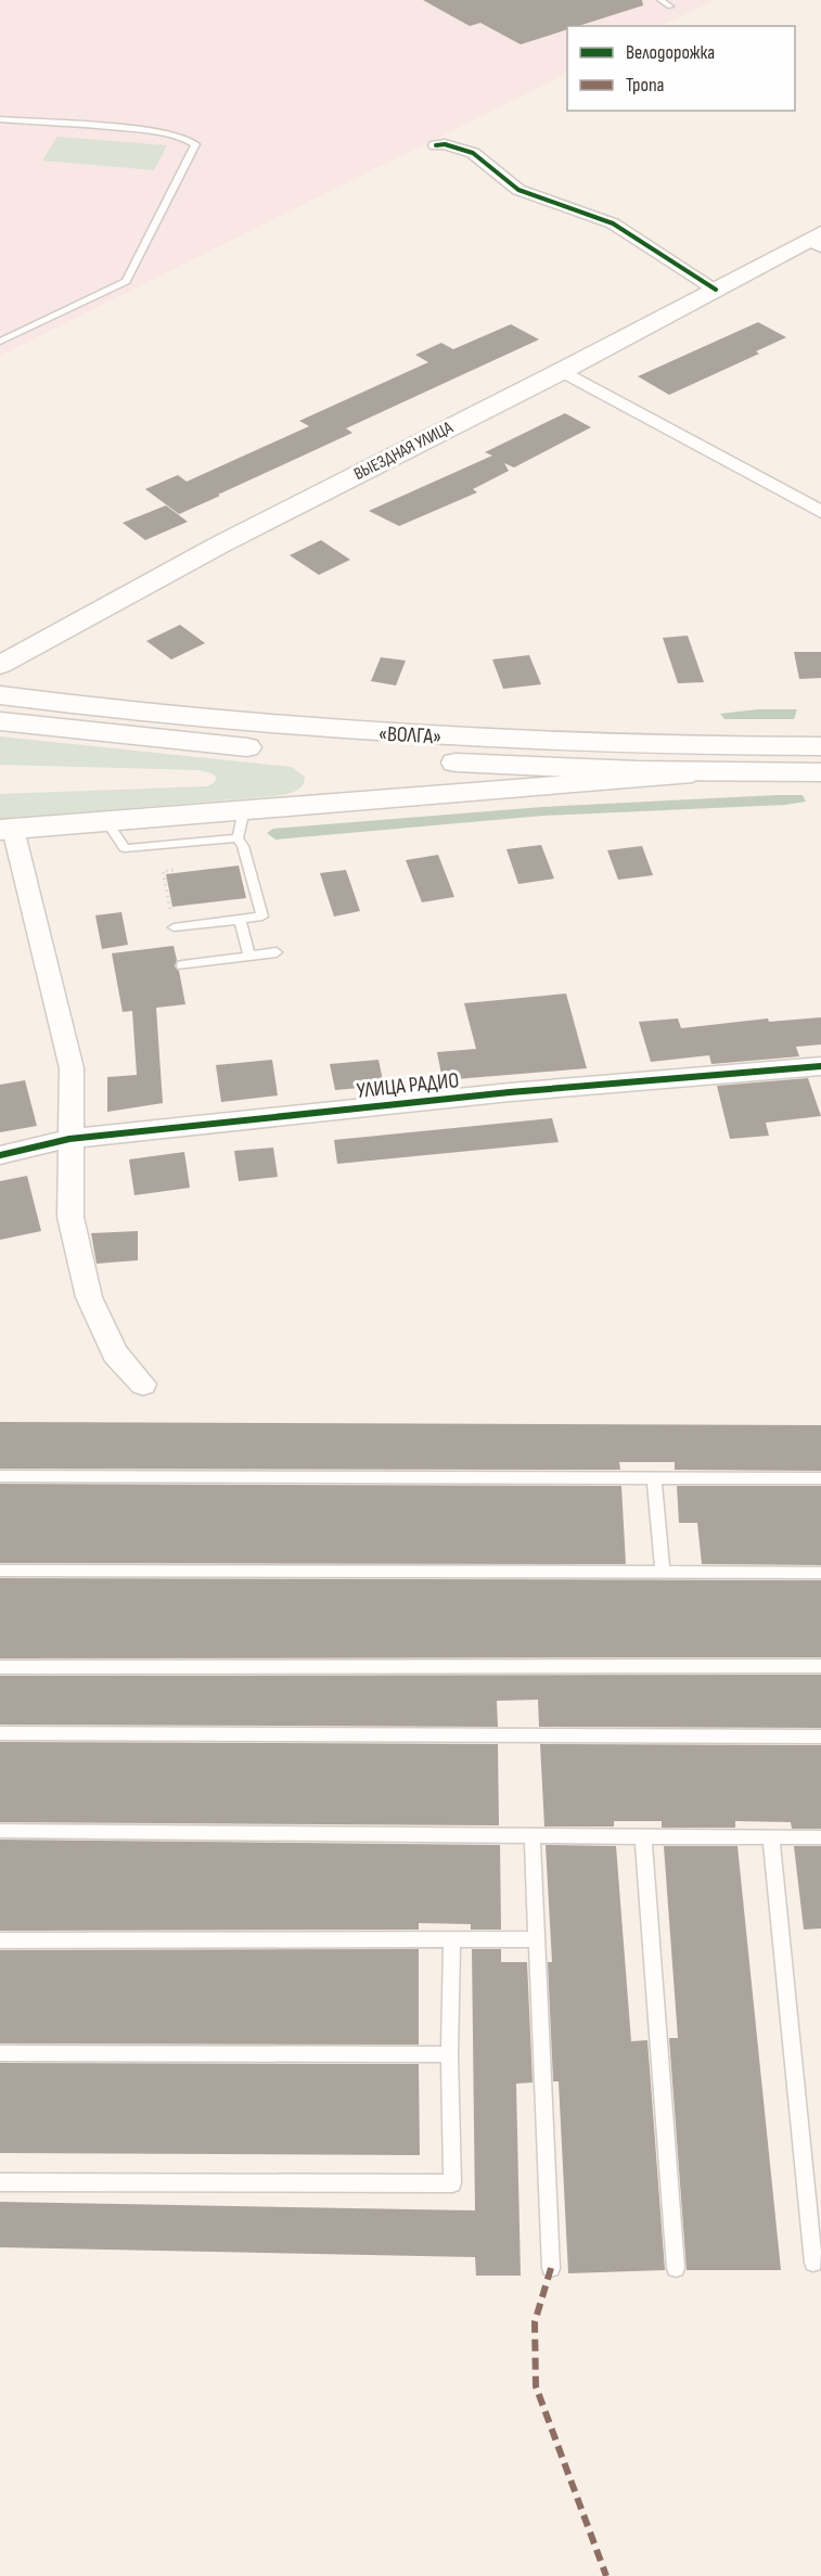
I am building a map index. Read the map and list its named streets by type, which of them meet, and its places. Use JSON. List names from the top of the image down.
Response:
{
  "streets": {
    "main road": ["ВЫЕЗДНАЯ УЛИЦА", "«ВОЛГА»"],
    "street": ["УЛИЦА РАДИО"]
  },
  "legend": ["Велодорожка", "Тропа"]
}
